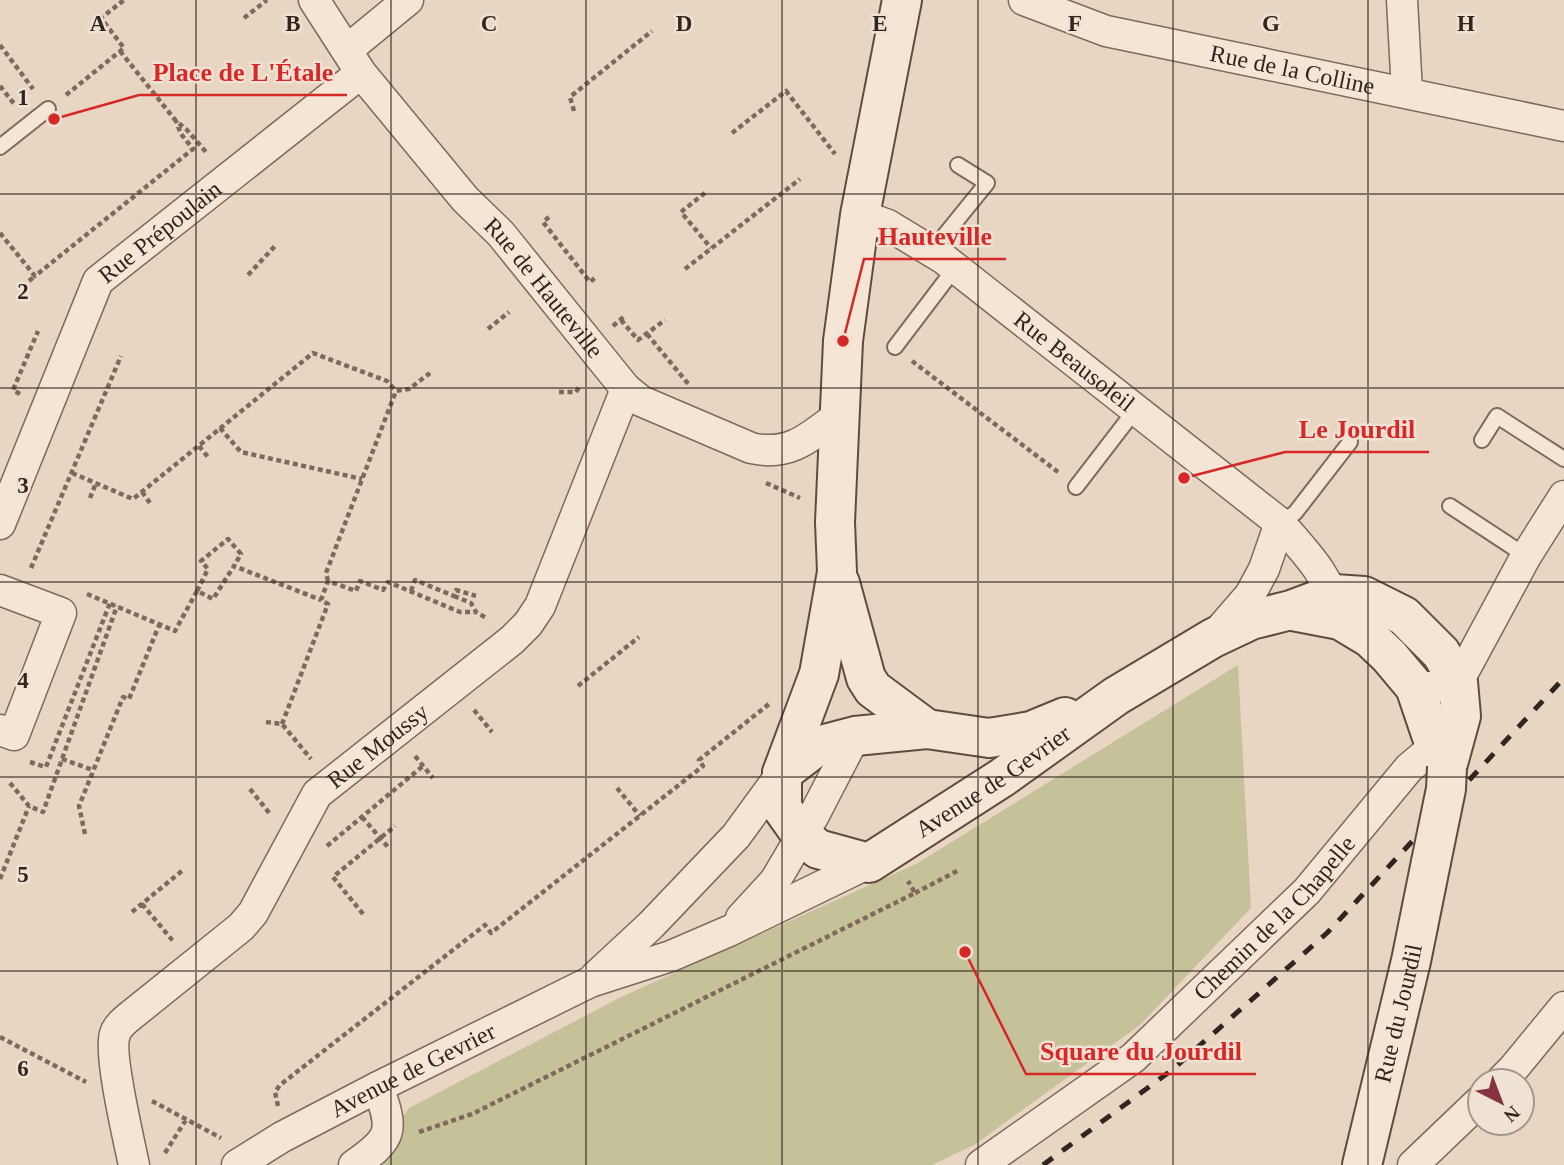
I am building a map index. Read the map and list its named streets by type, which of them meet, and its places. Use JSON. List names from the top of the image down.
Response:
{
  "streets": {
    "street": [
      "Rue de la Colline",
      "Rue Prépoulain",
      "Rue de Hauteville",
      "Rue Beausoleil",
      "Rue Moussy",
      "Avenue de Gevrier",
      "Chemin de la Chapelle",
      "Rue du Jourdil"
    ]
  },
  "crossings": [
    ["Rue Prépoulain", "Rue de Hauteville"],
    ["Rue de Hauteville", "Rue Moussy"],
    ["Rue de Hauteville", "Avenue de Gevrier"],
    ["Rue Beausoleil", "Avenue de Gevrier"],
    ["Chemin de la Chapelle", "Rue du Jourdil"]
  ],
  "places": [
    "Place de L'Étale",
    "Hauteville",
    "Le Jourdil",
    "Square du Jourdil"
  ],
  "north": "bottom right",
  "grid": {
    "columns": [
      "A",
      "B",
      "C",
      "D",
      "E",
      "F",
      "G",
      "H"
    ],
    "rows": [
      "1",
      "2",
      "3",
      "4",
      "5",
      "6"
    ]
  }
}
